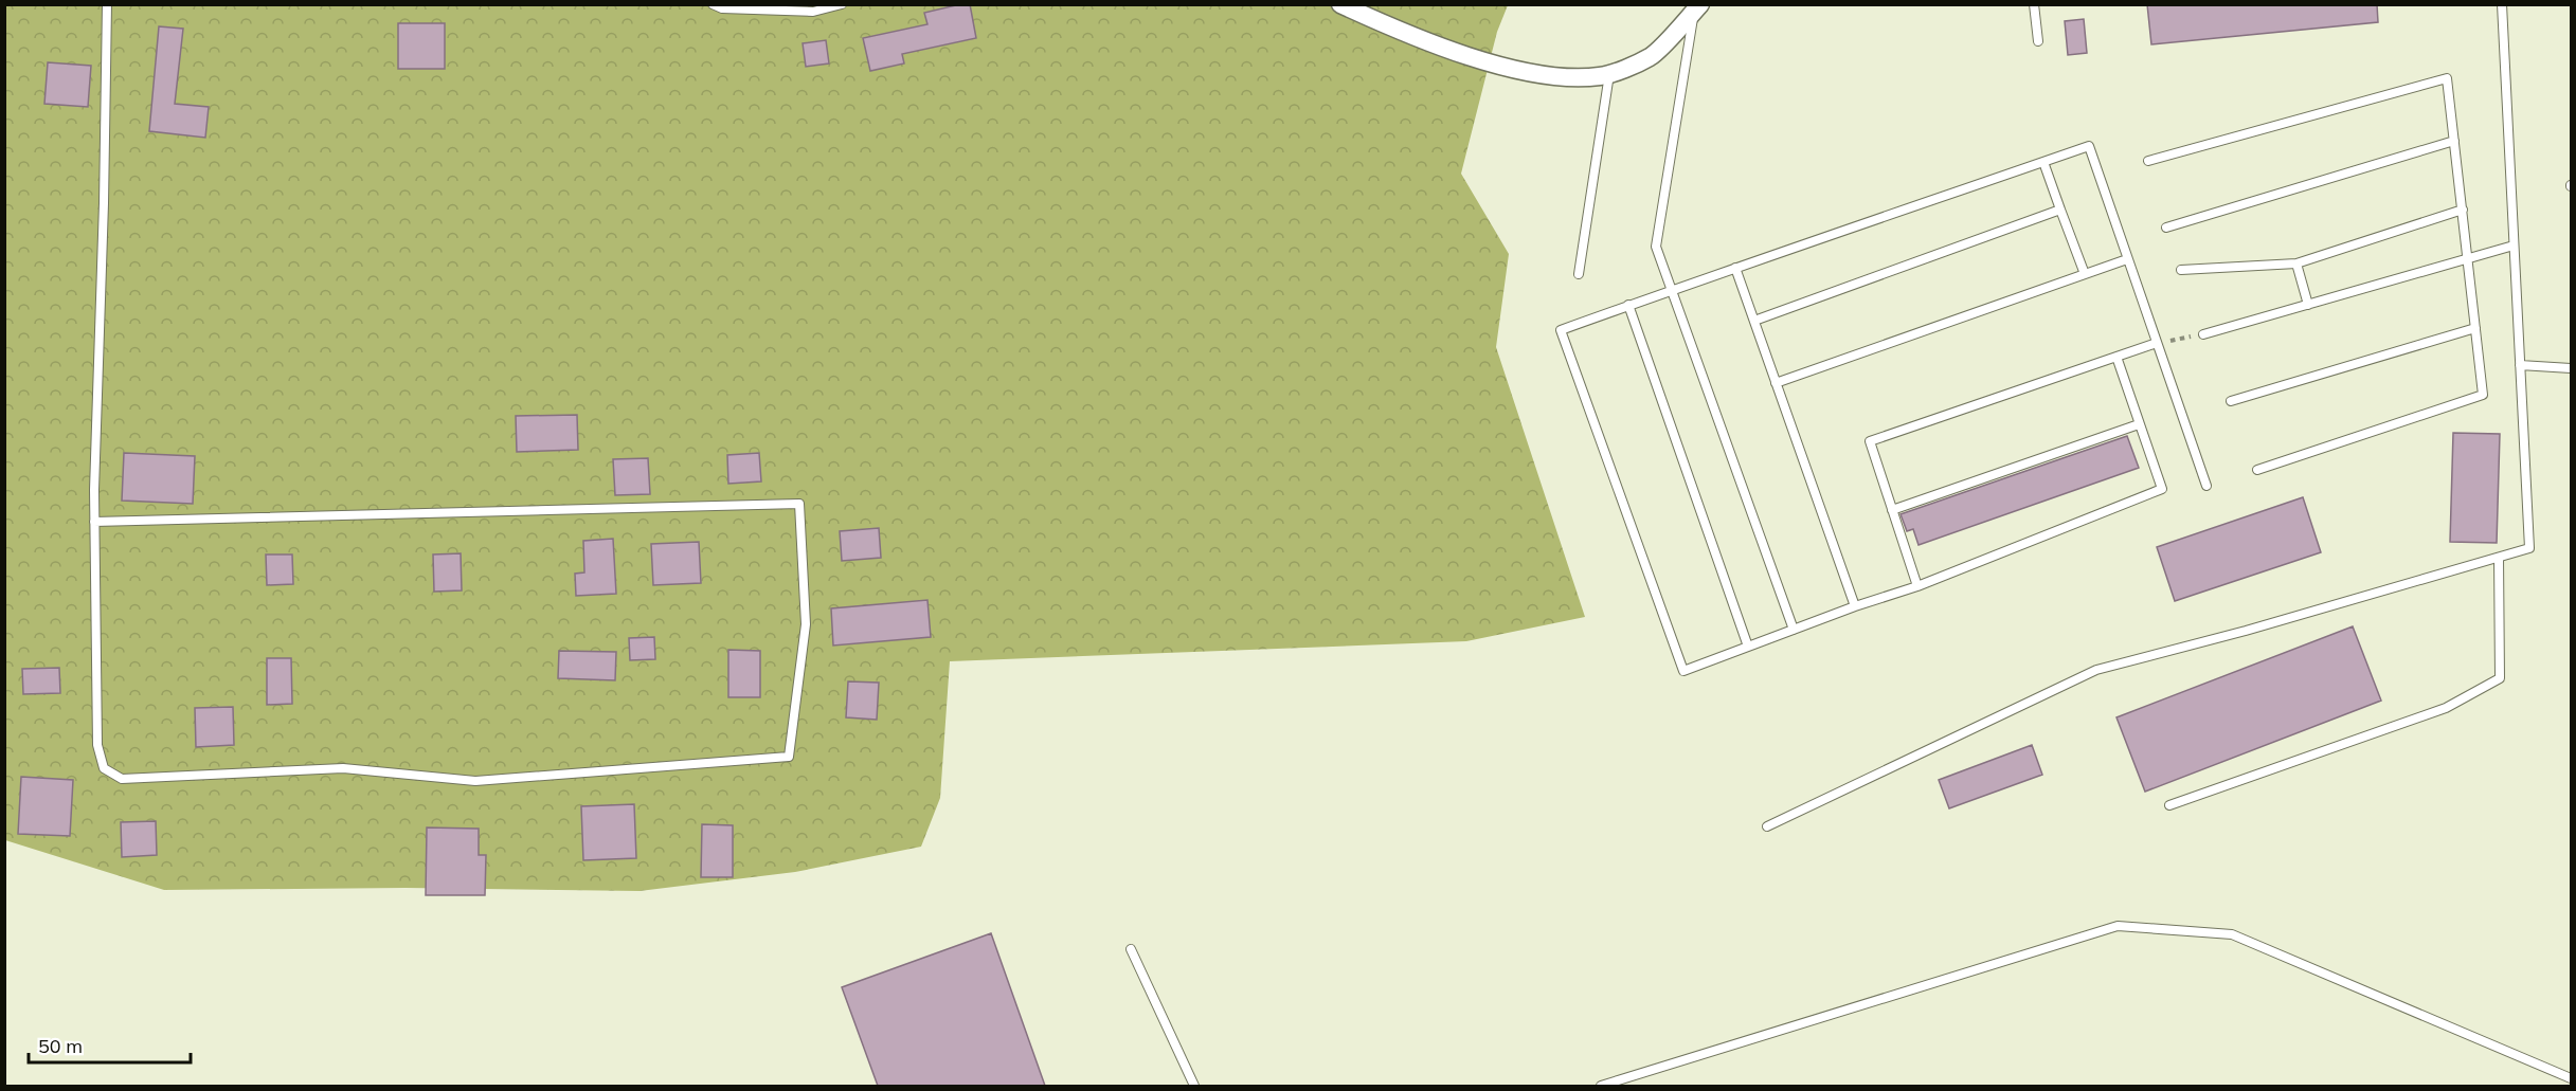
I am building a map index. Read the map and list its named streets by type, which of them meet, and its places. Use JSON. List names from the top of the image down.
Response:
{
  "scale_bar": "50 m"
}
